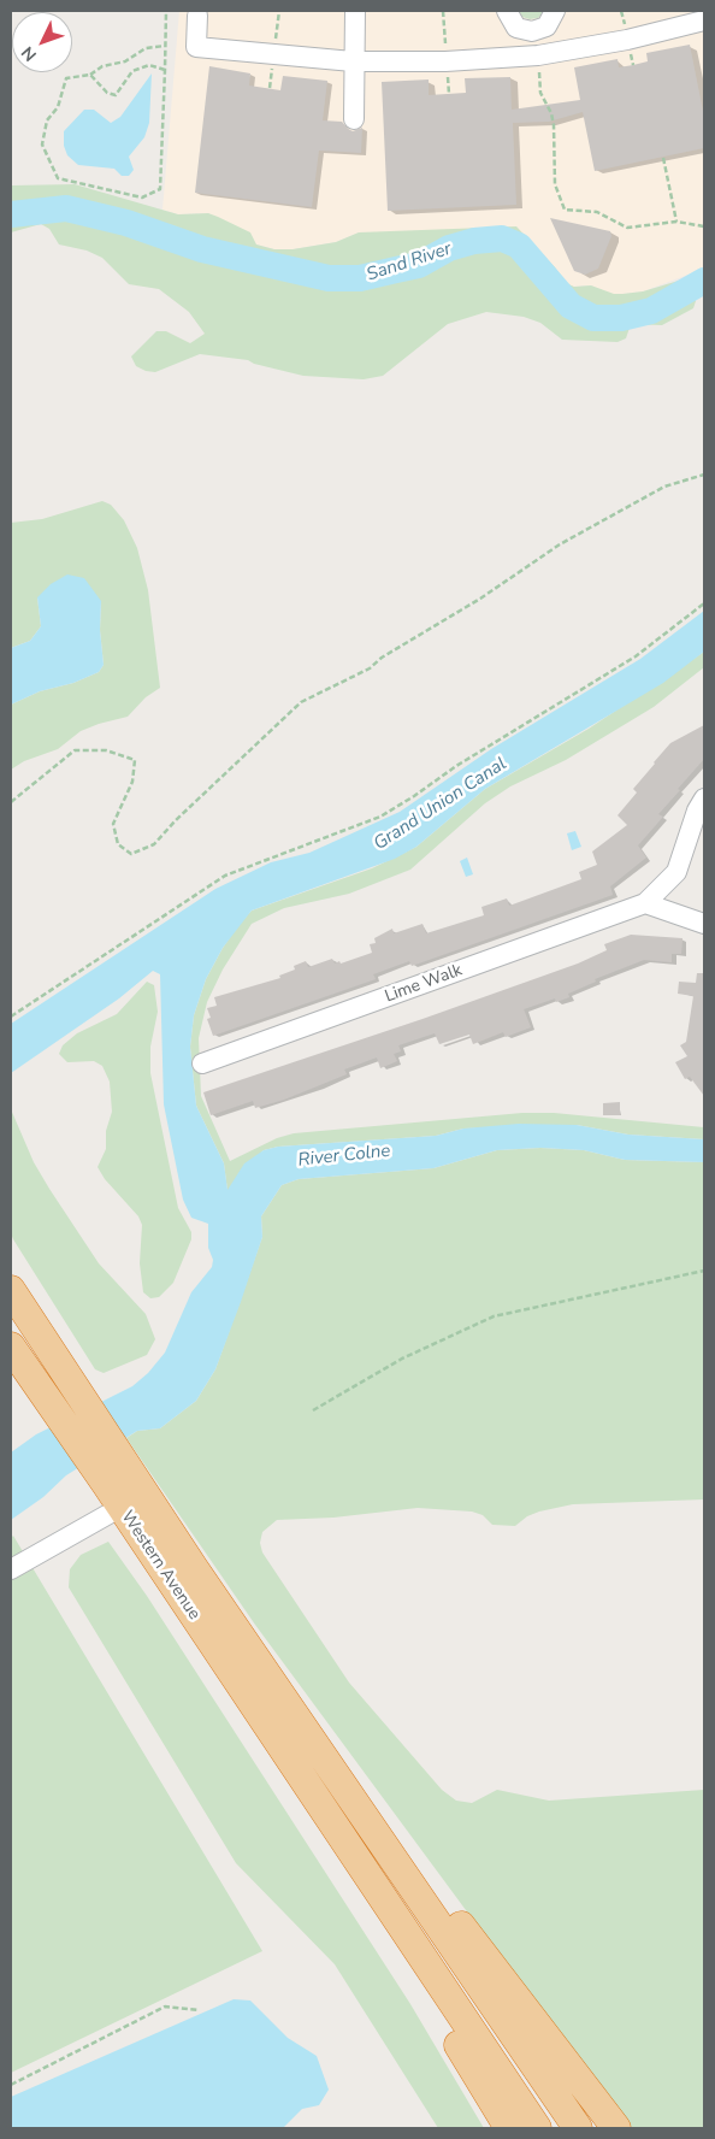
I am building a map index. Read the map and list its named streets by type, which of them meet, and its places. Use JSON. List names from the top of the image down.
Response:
{
  "streets": {
    "highway": ["Western Avenue"],
    "street": ["Lime Walk"]
  },
  "water": ["Sand River", "Grand Union Canal", "River Colne"],
  "north": "bottom left"
}
